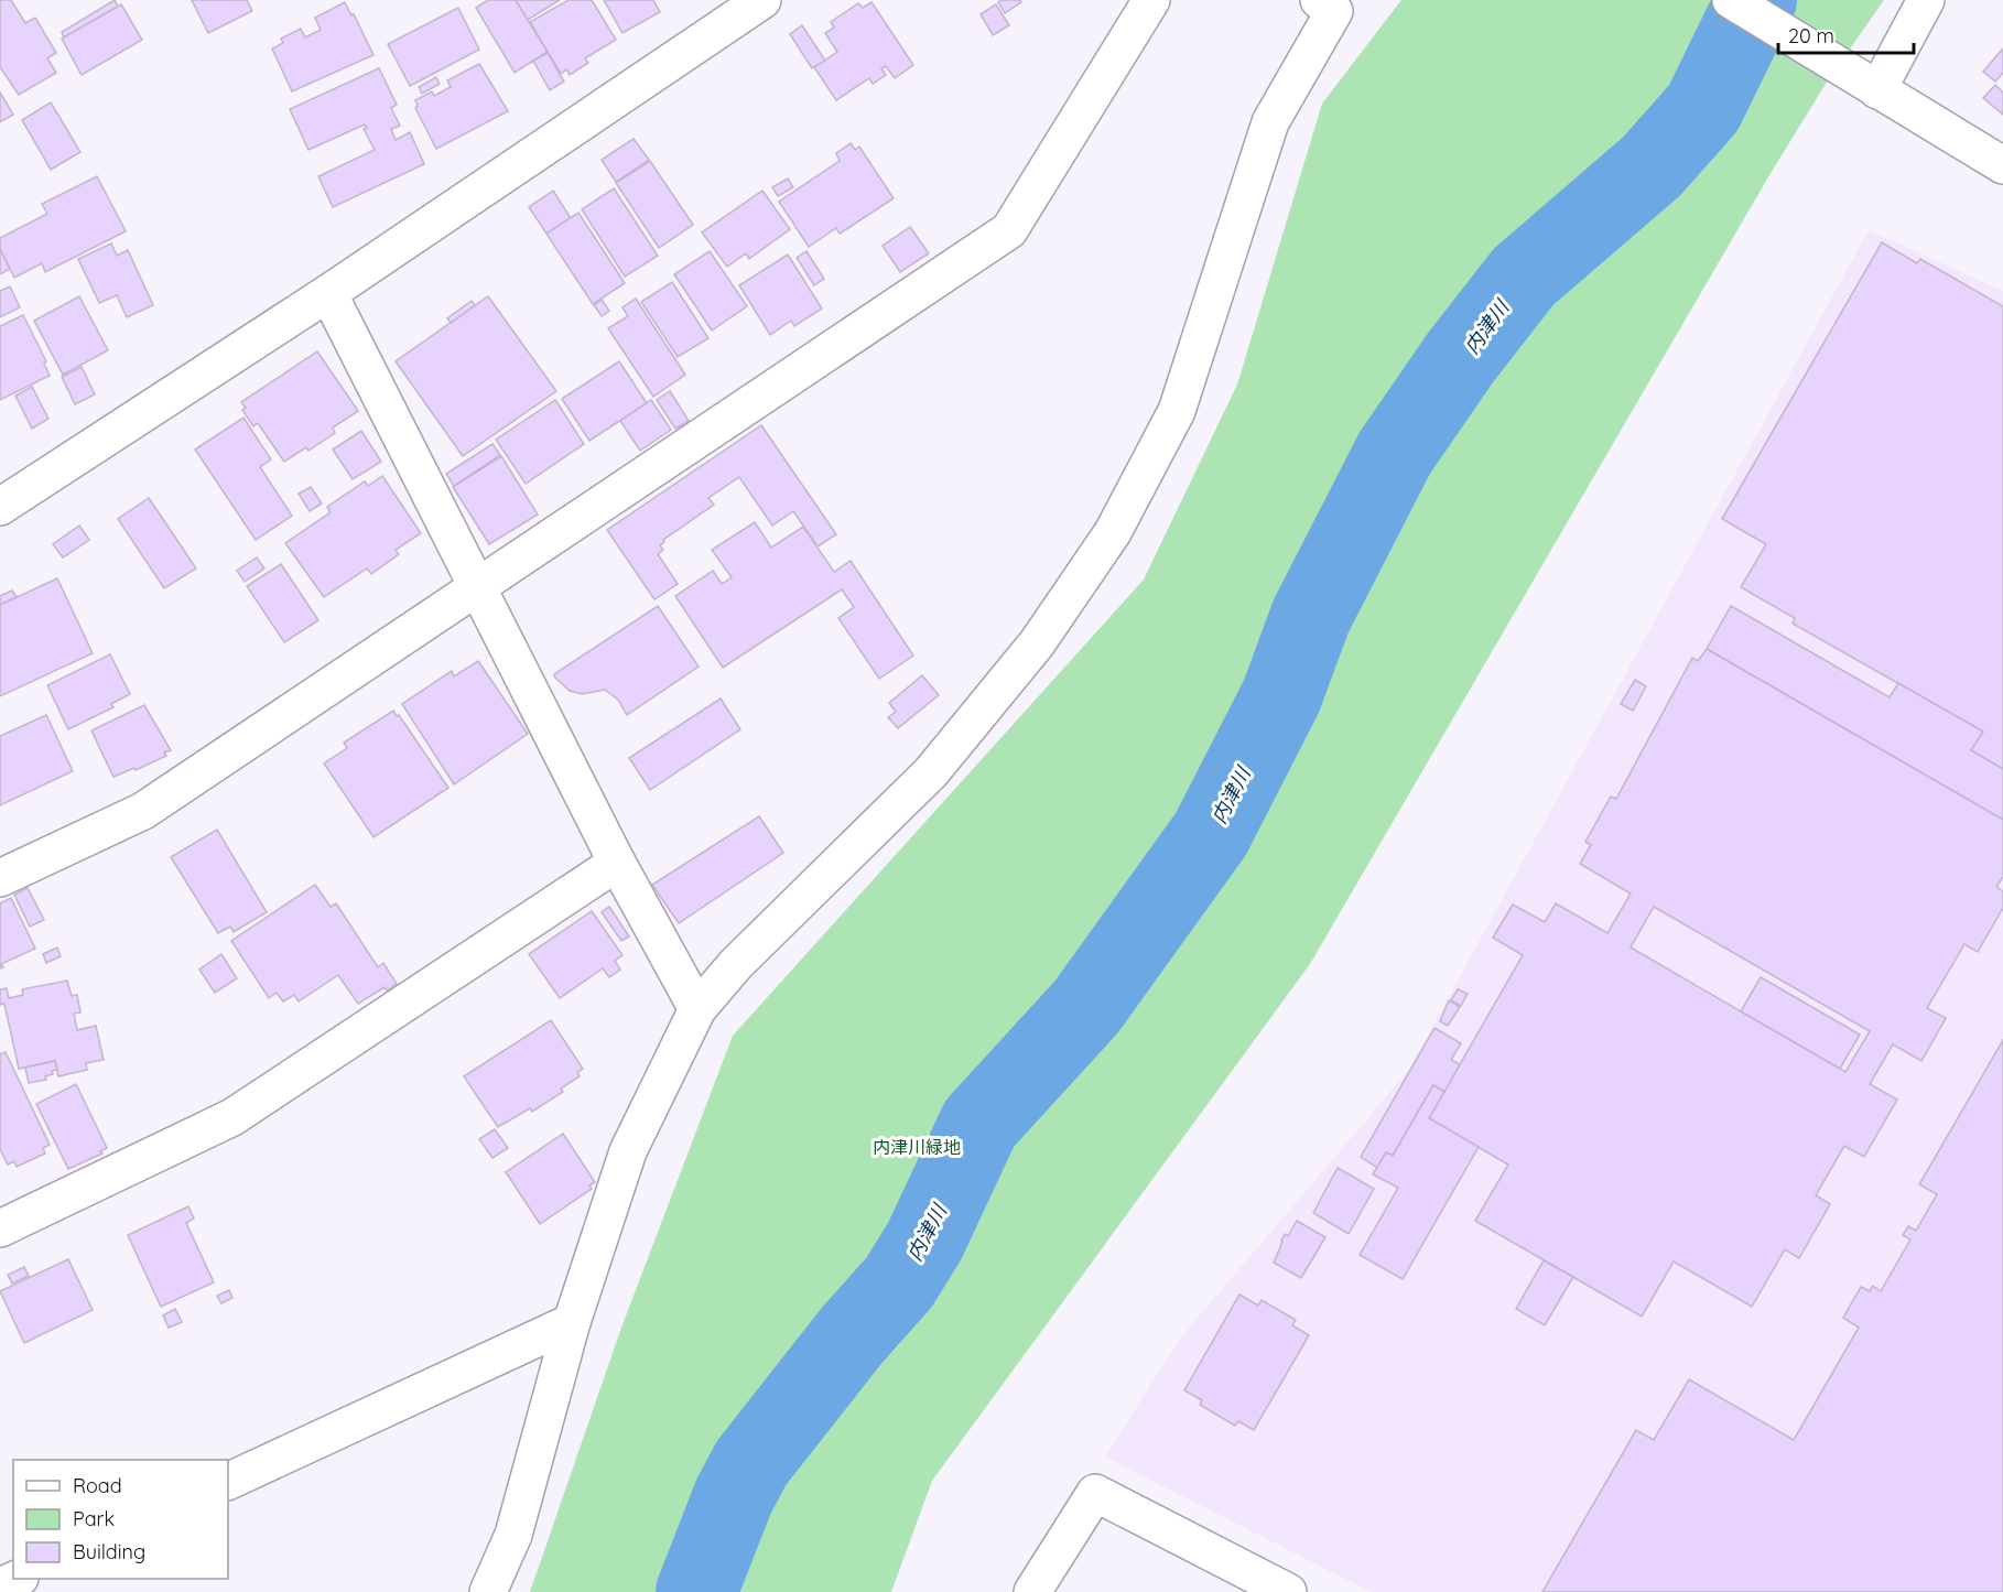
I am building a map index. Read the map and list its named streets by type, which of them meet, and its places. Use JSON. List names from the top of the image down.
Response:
{
  "water": ["内津川"],
  "parks": ["内津川緑地"],
  "legend": ["Road", "Park", "Building"],
  "scale_bar": "20 m"
}
